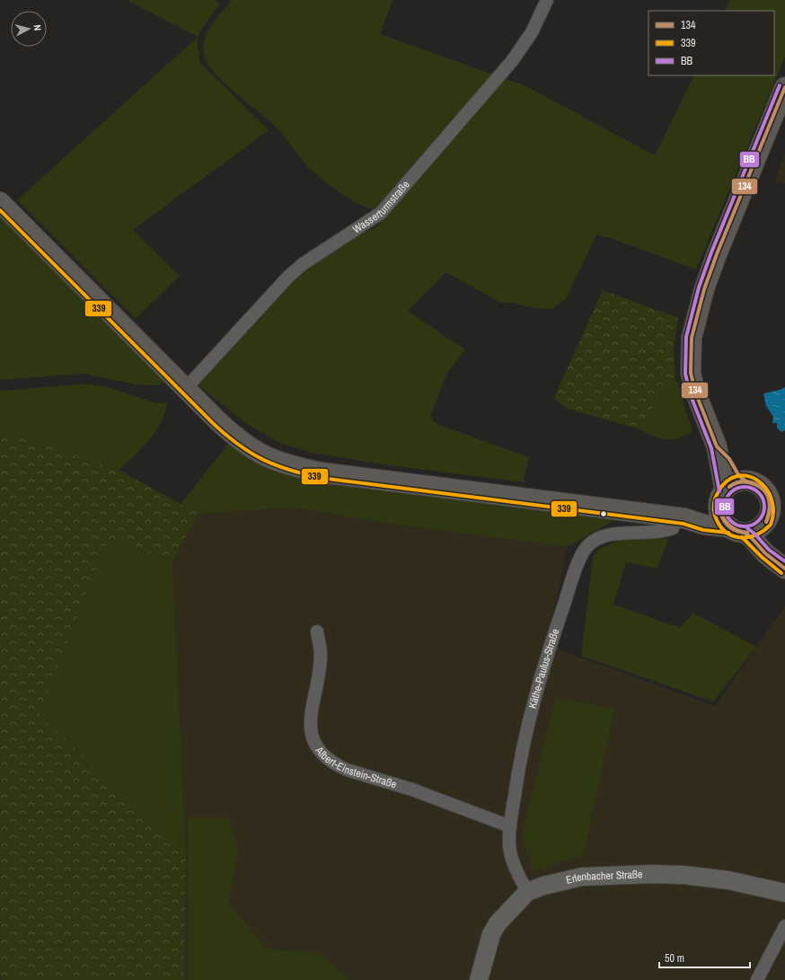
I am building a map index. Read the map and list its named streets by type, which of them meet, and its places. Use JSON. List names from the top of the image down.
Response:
{
  "streets": {
    "street": [
      "Wasserturmstraße",
      "Käthe-Paulus-Straße",
      "Albert-Einstein-Straße",
      "Erlenbacher Straße"
    ]
  },
  "crossings": [
    ["Käthe-Paulus-Straße", "Albert-Einstein-Straße"],
    ["Käthe-Paulus-Straße", "Erlenbacher Straße"]
  ],
  "lines": ["transit line BB", "transit line 134", "transit line 339"],
  "legend": ["134", "339", "BB"],
  "scale_bar": "50 m",
  "north": "right"
}
